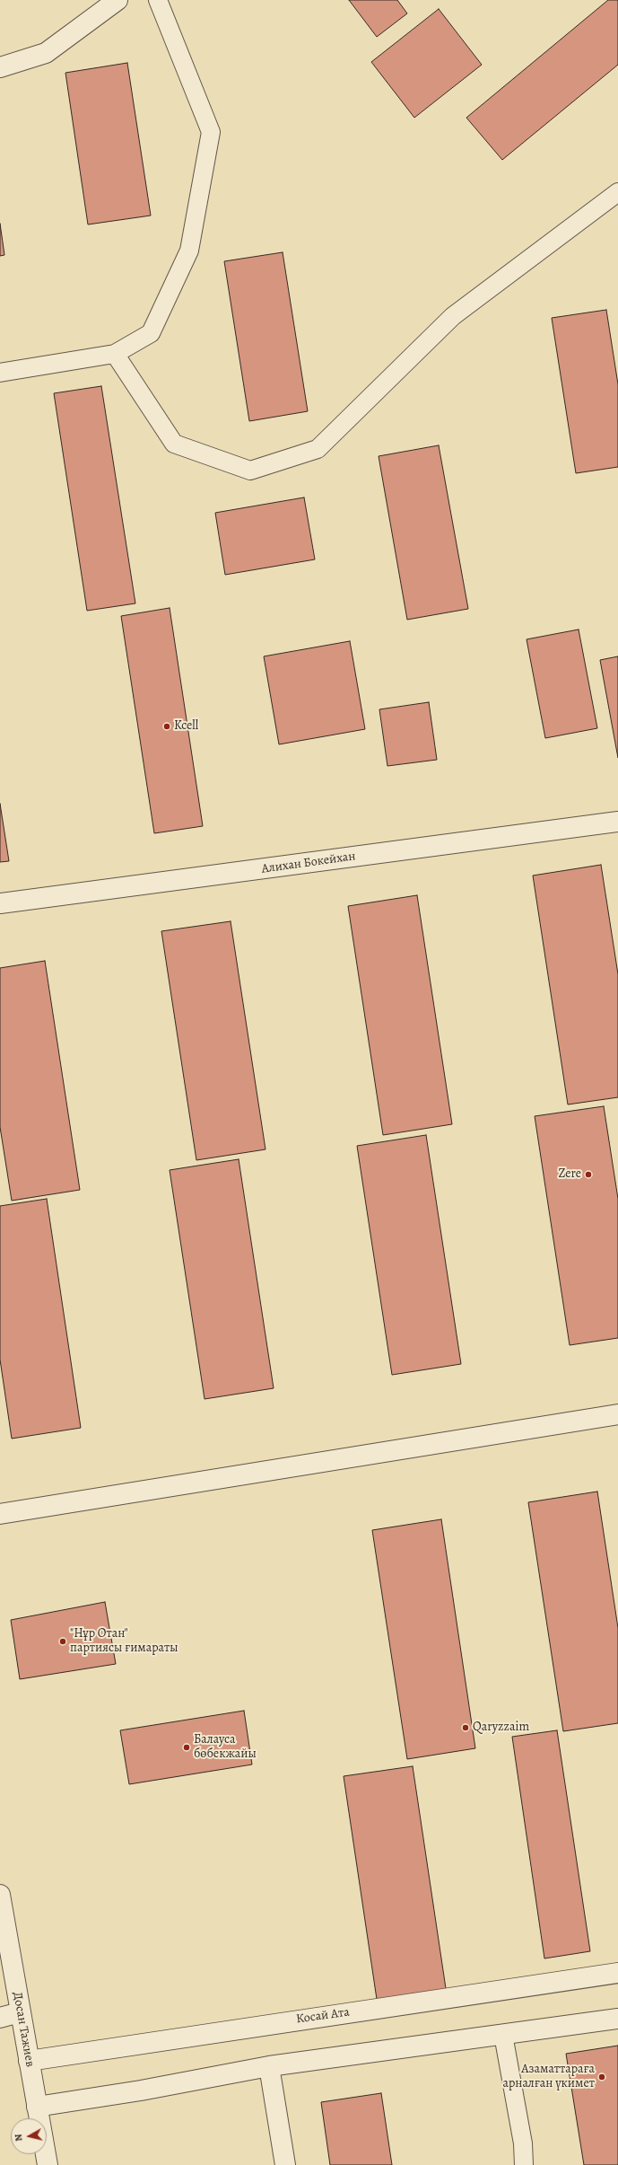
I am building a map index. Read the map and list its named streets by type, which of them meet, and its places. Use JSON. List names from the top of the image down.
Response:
{
  "streets": {
    "street": ["Алихан Бокейхан", "Косай Ата", "Досан Тажиев"]
  },
  "crossings": [
    ["Косай Ата", "Досан Тажиев"]
  ],
  "places": [
    "Kcell",
    "Zere",
    "\"Нұр Отан\" партиясы ғимараты",
    "Qaryzzaim",
    "Балауса бөбекжайы",
    "Азаматтараға арналған үкимет"
  ],
  "north": "left"
}
